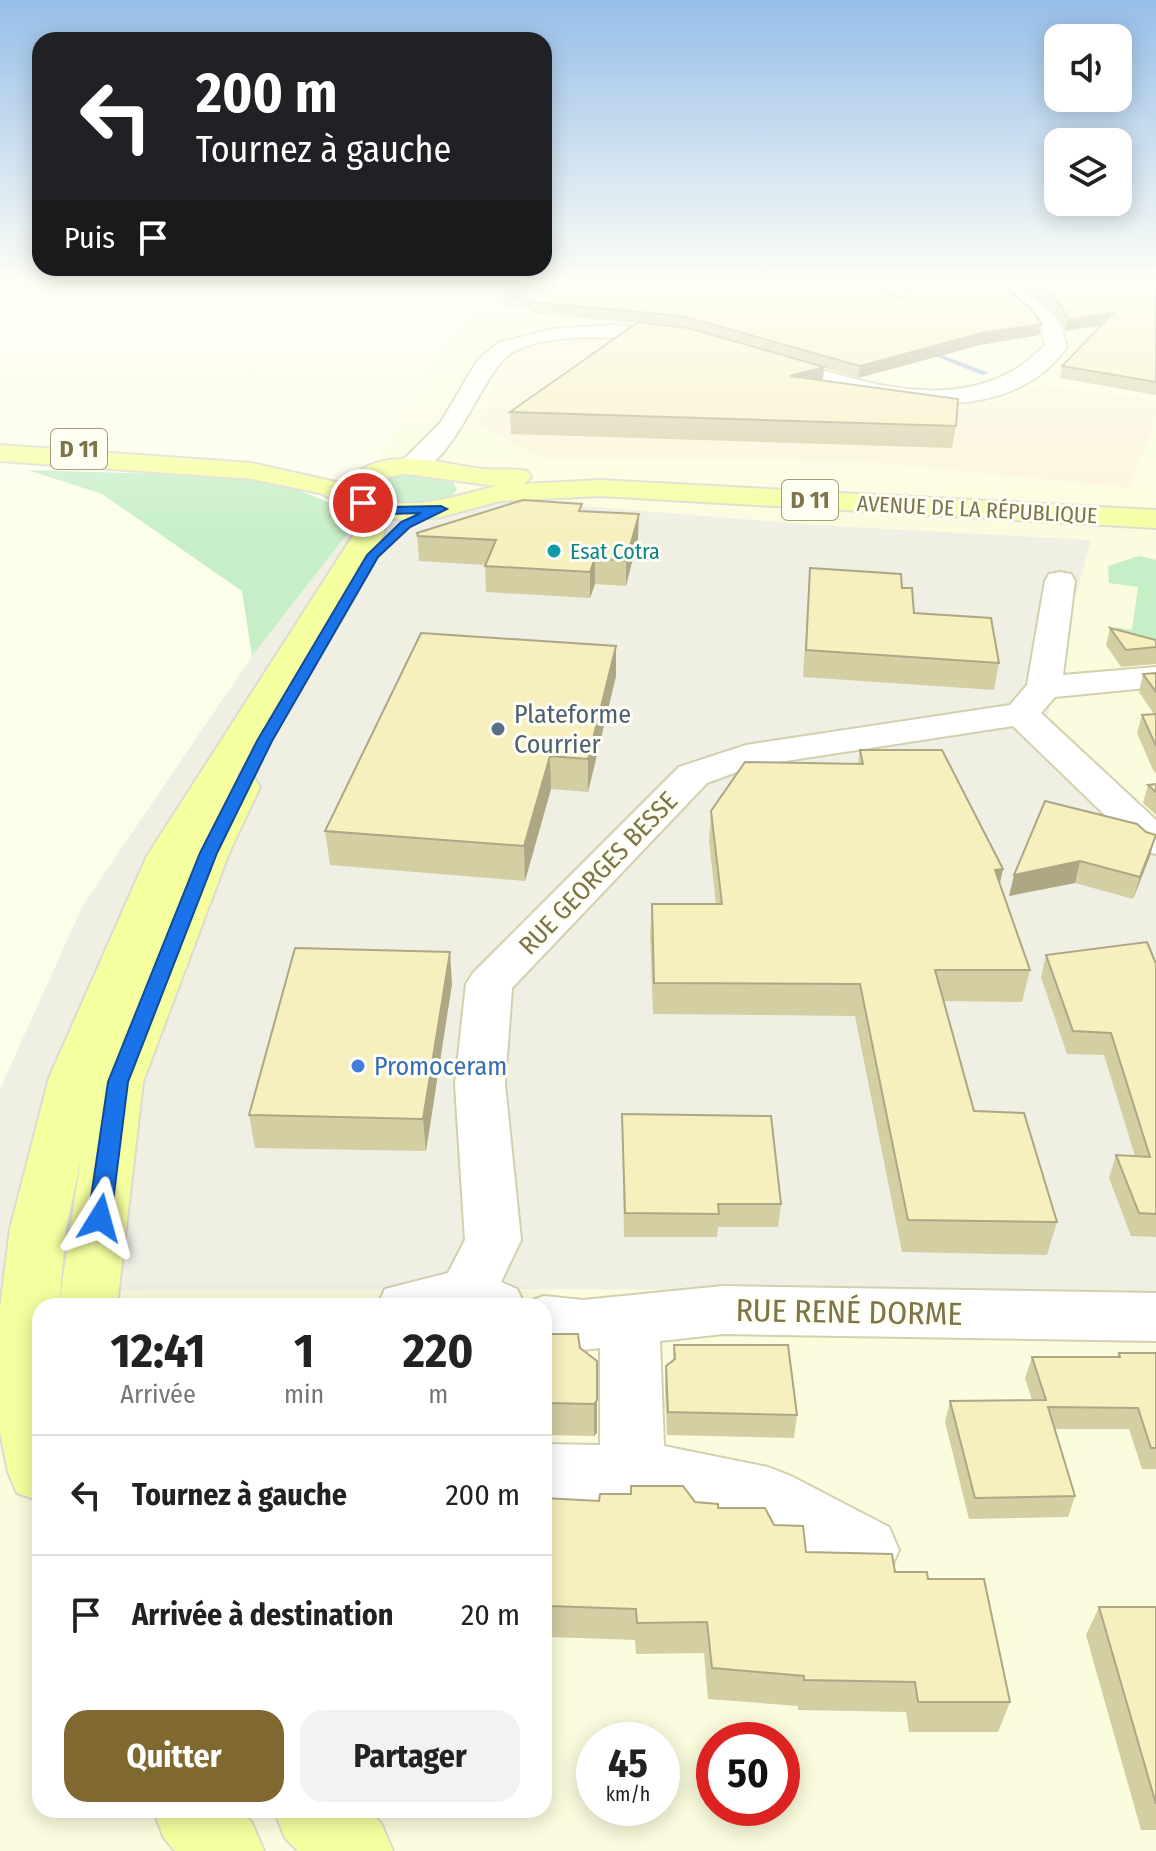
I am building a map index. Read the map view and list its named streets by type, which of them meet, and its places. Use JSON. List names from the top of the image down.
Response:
{
  "streets": {
    "main road": ["D 11", "AVENUE DE LA RÉPUBLIQUE"],
    "street": ["RUE GEORGES BESSE", "RUE RENÉ DORME"]
  },
  "crossings": [
    ["D 11", "AVENUE DE LA RÉPUBLIQUE"]
  ],
  "places": ["Esat Cotra", "Plateforme Courrier", "Promoceram"],
  "page": {
    "turn": ["200 m", "Tournez à gauche"],
    "then": "Puis",
    "eta": [
      "12:41",
      "Arrivée",
      "1",
      "min",
      "220",
      "m"
    ],
    "list": [
      {
        "name": "Tournez à gauche",
        "value": "200 m"
      },
      {
        "name": "Arrivée à destination",
        "value": "20 m"
      }
    ],
    "buttons": ["Quitter", "Partager"],
    "speed": "45 km/h",
    "limit": "50"
  }
}
